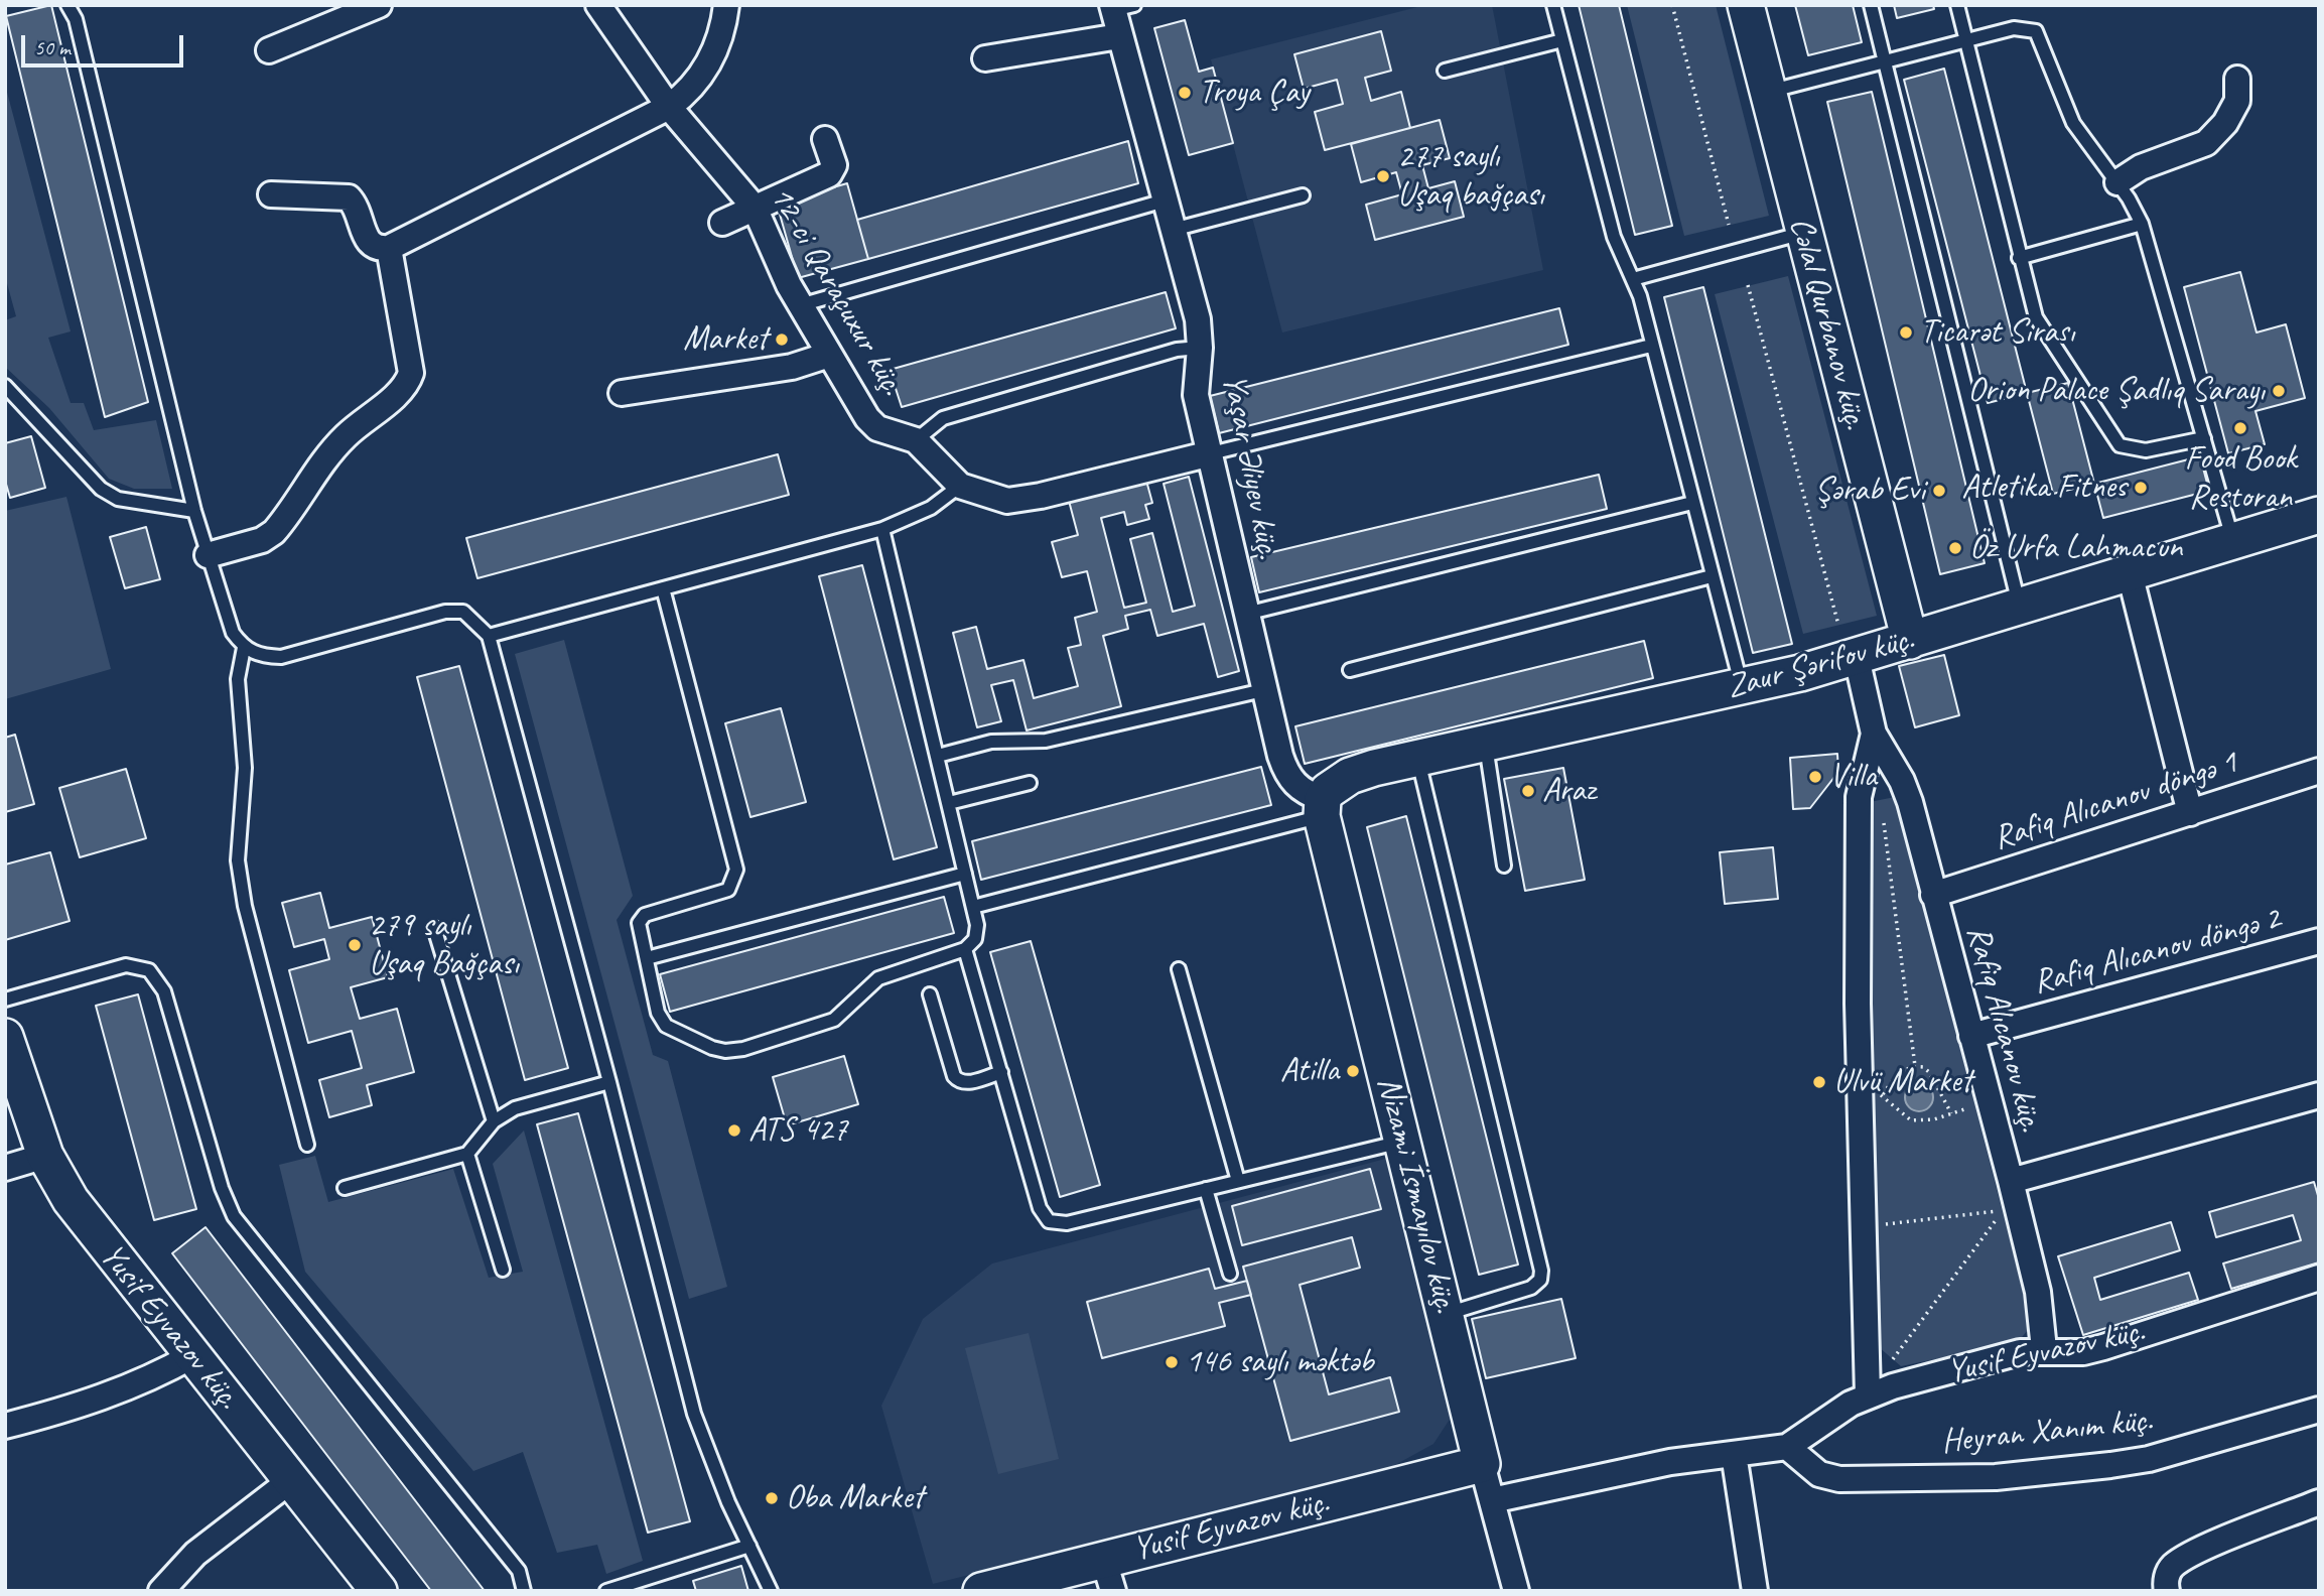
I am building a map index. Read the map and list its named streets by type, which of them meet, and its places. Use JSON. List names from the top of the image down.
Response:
{
  "streets": {
    "street": [
      "12-ci Qaraçuxur küç.",
      "Cəlal Qurbanov küç.",
      "Yaşar Əliyev küç.",
      "Zaur Şərifov küç.",
      "Rafiq Alıcanov döngə 1",
      "Rafiq Alıcanov döngə 2",
      "Rafiq Alıcanov küç.",
      "Nizami İsmayılov küç.",
      "Yusif Eyvazov küç.",
      "Heyran Xanım küç."
    ]
  },
  "crossings": [
    ["12-ci Qaraçuxur küç.", "Yaşar Əliyev küç."],
    ["Cəlal Qurbanov küç.", "Zaur Şərifov küç."],
    ["Yaşar Əliyev küç.", "Zaur Şərifov küç."],
    ["Yaşar Əliyev küç.", "Nizami İsmayılov küç."],
    ["Zaur Şərifov küç.", "Nizami İsmayılov küç."],
    ["Rafiq Alıcanov döngə 1", "Rafiq Alıcanov küç."],
    ["Rafiq Alıcanov döngə 2", "Rafiq Alıcanov küç."],
    ["Rafiq Alıcanov küç.", "Yusif Eyvazov küç."],
    ["Nizami İsmayılov küç.", "Yusif Eyvazov küç."],
    ["Yusif Eyvazov küç.", "Heyran Xanım küç."]
  ],
  "places": [
    "Troya Çay",
    "277 saylı Uşaq bağçası",
    "Ticarət Sırası",
    "Market",
    "Orion Palace Şadlıq Sarayı",
    "Food Book Restoran",
    "Atletika Fitnes",
    "Şərab Evi",
    "Öz Urfa Lahmacun",
    "Villa",
    "Araz",
    "279 saylı Uşaq Bağçası",
    "Atilla",
    "Ulvü Market",
    "ATS 427",
    "146 saylı məktəb",
    "Oba Market"
  ],
  "scale_bar": "50 m"
}
